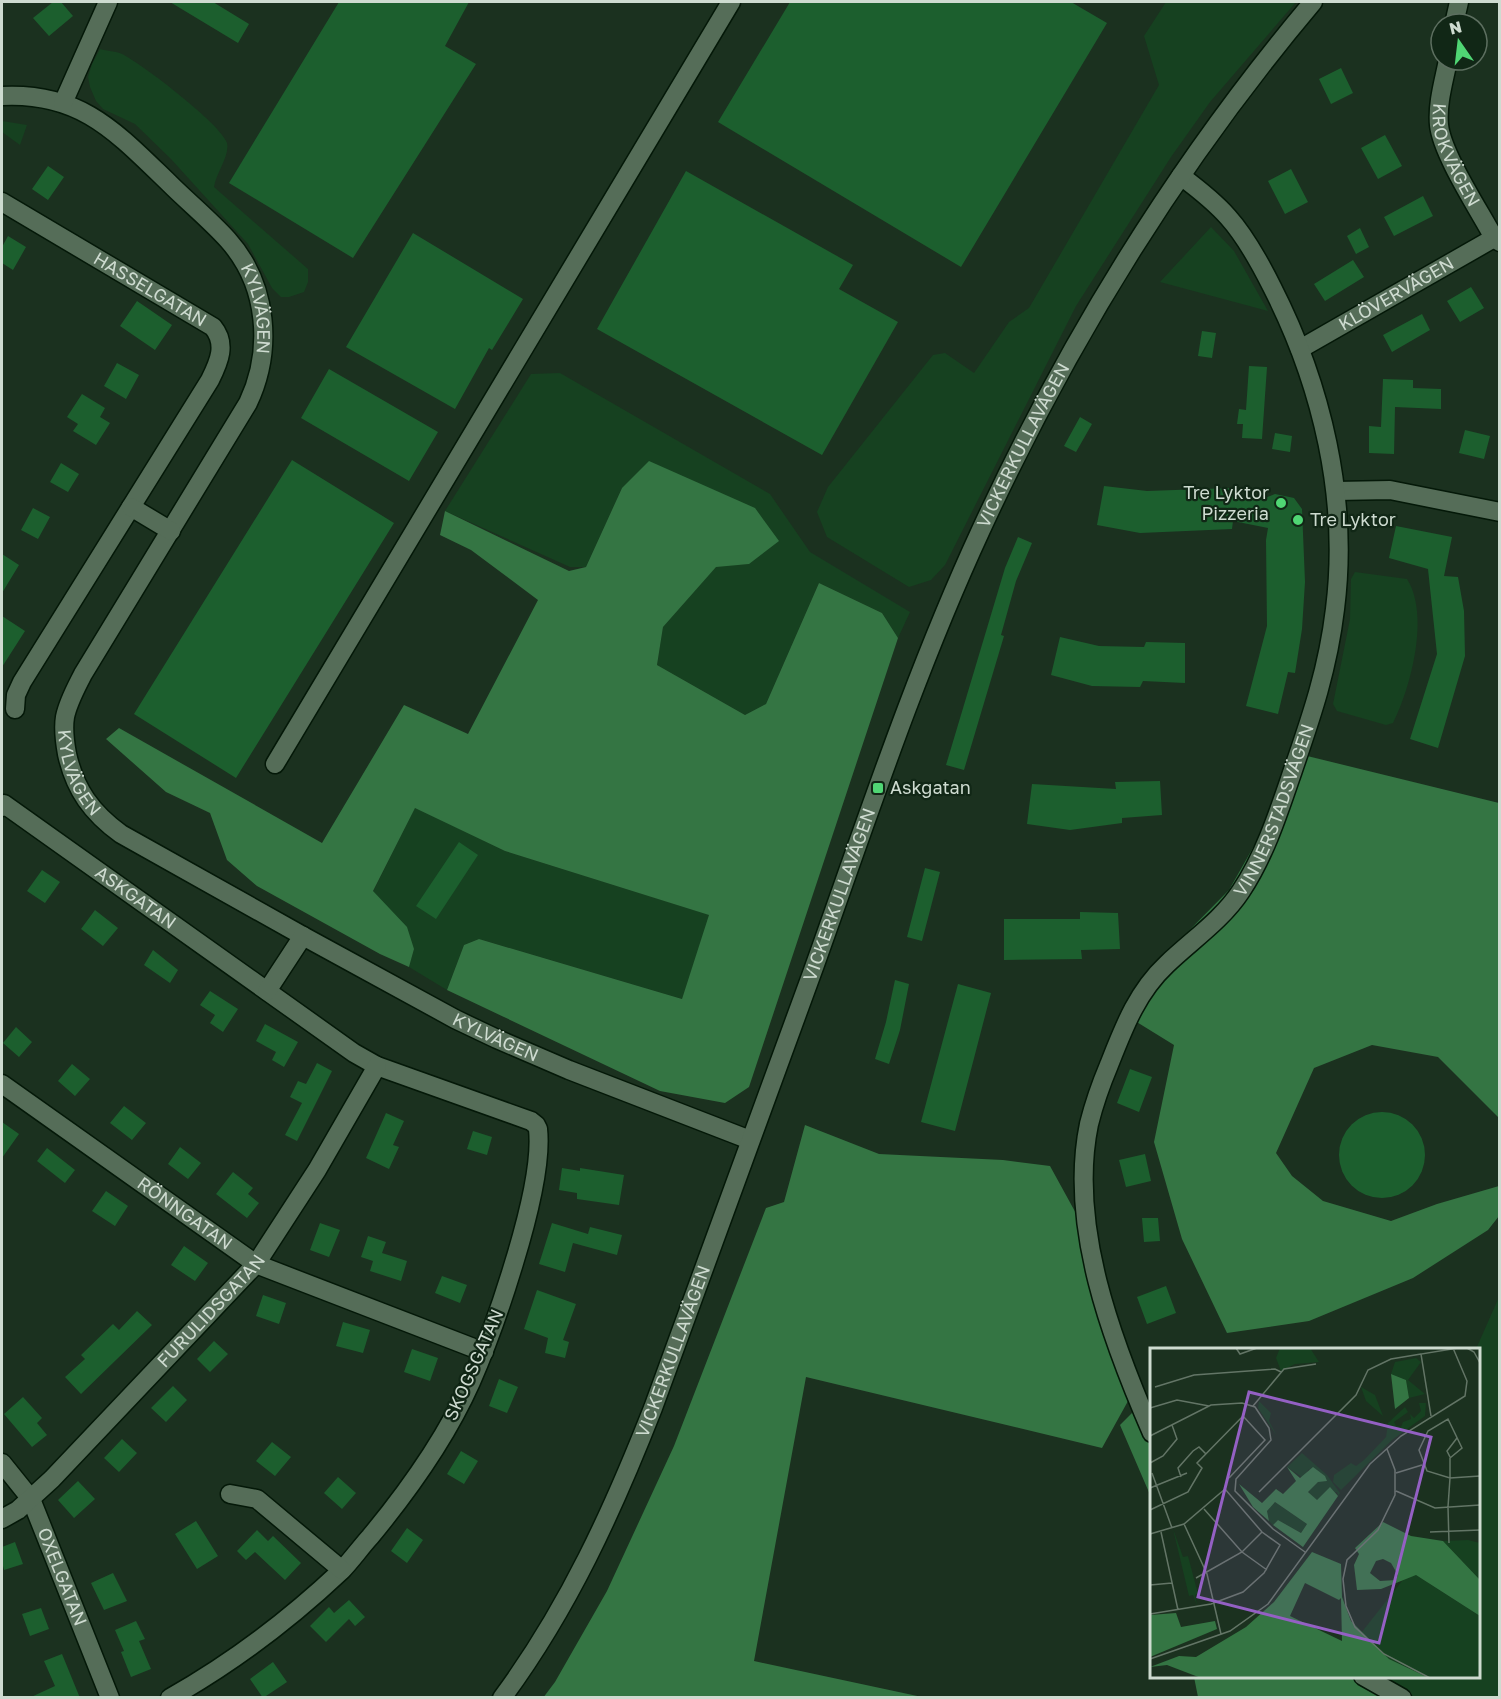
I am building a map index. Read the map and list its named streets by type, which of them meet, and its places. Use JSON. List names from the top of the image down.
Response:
{
  "streets": {
    "street": [
      "KROKVÄGEN",
      "HASSELGATAN",
      "KLÖVERVÄGEN",
      "KYLVÄGEN",
      "VICKERKULLAVÄGEN",
      "VINNERSTADSVÄGEN",
      "ASKGATAN",
      "RÖNNGATAN",
      "FURULIDSGATAN",
      "SKOGSGATAN",
      "OXELGATAN"
    ]
  },
  "crossings": [
    ["KROKVÄGEN", "KLÖVERVÄGEN"],
    ["KLÖVERVÄGEN", "VINNERSTADSVÄGEN"],
    ["KYLVÄGEN", "VICKERKULLAVÄGEN"],
    ["VICKERKULLAVÄGEN", "VINNERSTADSVÄGEN"],
    ["ASKGATAN", "FURULIDSGATAN"],
    ["ASKGATAN", "SKOGSGATAN"],
    ["RÖNNGATAN", "FURULIDSGATAN"],
    ["RÖNNGATAN", "SKOGSGATAN"],
    ["FURULIDSGATAN", "OXELGATAN"]
  ],
  "places": {
    "other": ["Tre Lyktor Pizzeria", "Tre Lyktor"],
    "transit": ["Askgatan"]
  },
  "north": "top"
}
